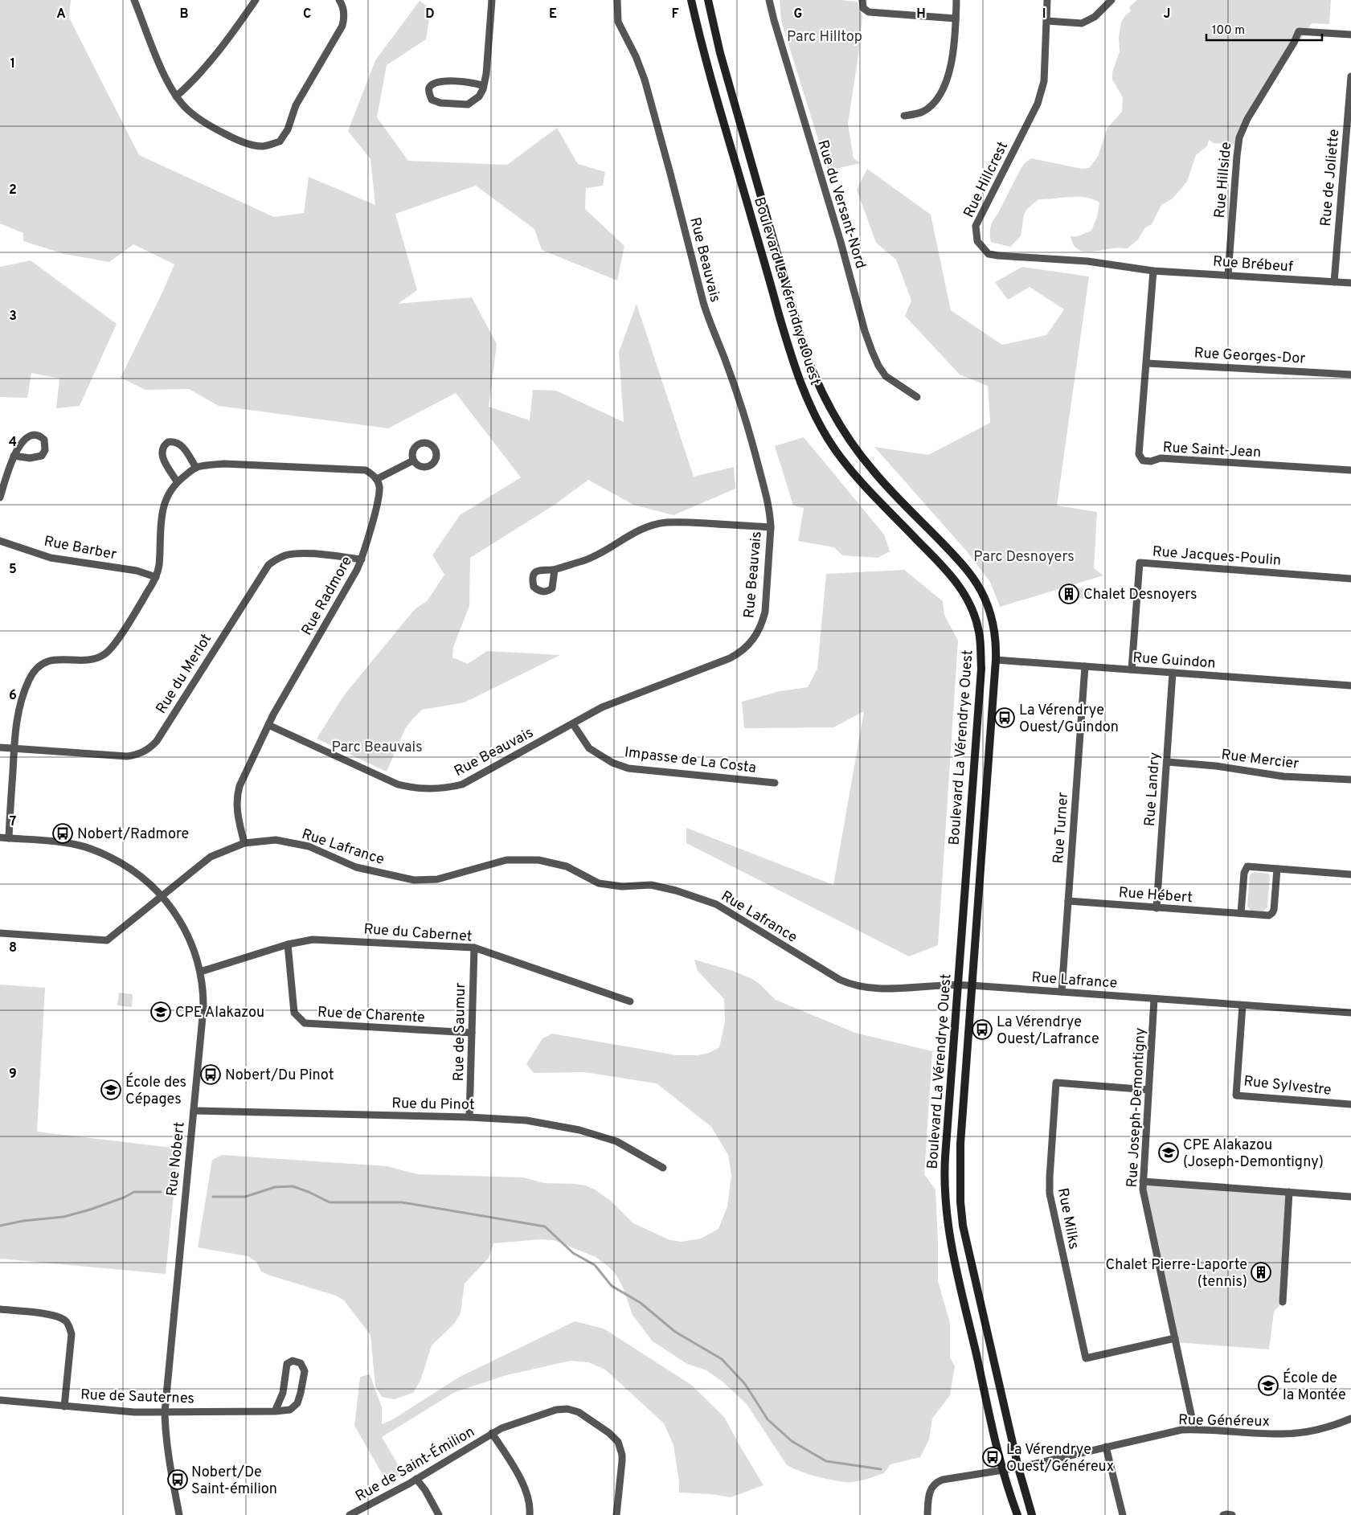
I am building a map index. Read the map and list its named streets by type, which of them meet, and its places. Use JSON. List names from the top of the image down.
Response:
{
  "streets": {
    "main road": ["Boulevard La Vérendrye Ouest"],
    "street": [
      "Rue de Joliette",
      "Rue Hillcrest",
      "Rue Hillside",
      "Rue du Versant-Nord",
      "Rue Beauvais",
      "Rue Brébeuf",
      "Rue Georges-Dor",
      "Rue Saint-Jean",
      "Rue Barber",
      "Rue Jacques-Poulin",
      "Rue Radmore",
      "Rue Guindon",
      "Rue du Merlot",
      "Rue Mercier",
      "Impasse de La Costa",
      "Rue Landry",
      "Rue Turner",
      "Rue Lafrance",
      "Rue Hébert",
      "Rue du Cabernet",
      "Rue de Charente",
      "Rue de Saumur",
      "Rue Sylvestre",
      "Rue du Pinot",
      "Rue Joseph-Demontigny",
      "Rue Nobert",
      "Rue Milks",
      "Rue de Sauternes",
      "Rue Généreux",
      "Rue de Saint-Émilion"
    ]
  },
  "crossings": [
    ["Rue de Joliette", "Rue Brébeuf"],
    ["Rue Hillcrest", "Rue Brébeuf"],
    ["Rue Hillcrest", "Rue Saint-Jean"],
    ["Rue Hillside", "Rue Brébeuf"],
    ["Rue Beauvais", "Rue Radmore"],
    ["Rue Beauvais", "Impasse de La Costa"],
    ["Rue Brébeuf", "Rue Saint-Jean"],
    ["Boulevard La Vérendrye Ouest", "Rue Guindon"],
    ["Boulevard La Vérendrye Ouest", "Rue Lafrance"],
    ["Boulevard La Vérendrye Ouest", "Rue Généreux"],
    ["Rue Georges-Dor", "Rue Saint-Jean"],
    ["Rue Jacques-Poulin", "Rue Guindon"],
    ["Rue Radmore", "Rue du Merlot"],
    ["Rue Radmore", "Rue Lafrance"],
    ["Rue Guindon", "Rue Landry"],
    ["Rue Guindon", "Rue Turner"],
    ["Rue Mercier", "Rue Landry"],
    ["Rue Landry", "Rue Hébert"],
    ["Rue Turner", "Rue Lafrance"],
    ["Rue Turner", "Rue Hébert"],
    ["Rue Lafrance", "Rue Sylvestre"],
    ["Rue Lafrance", "Rue Joseph-Demontigny"],
    ["Rue Lafrance", "Rue Nobert"],
    ["Rue du Cabernet", "Rue de Charente"],
    ["Rue du Cabernet", "Rue de Saumur"],
    ["Rue du Cabernet", "Rue Nobert"],
    ["Rue de Charente", "Rue de Saumur"],
    ["Rue de Saumur", "Rue du Pinot"],
    ["Rue du Pinot", "Rue Nobert"],
    ["Rue Joseph-Demontigny", "Rue Milks"],
    ["Rue Joseph-Demontigny", "Rue Généreux"],
    ["Rue Nobert", "Rue de Sauternes"]
  ],
  "parks": ["Parc Hilltop", "Parc Desnoyers", "Parc Beauvais"],
  "places": {
    "building": ["Chalet Desnoyers", "Chalet Pierre-Laporte (tennis)"],
    "bus stop": [
      "La Vérendrye Ouest/Guindon",
      "Nobert/Radmore",
      "La Vérendrye Ouest/Lafrance",
      "Nobert/Du Pinot",
      "La Vérendrye Ouest/Généreux",
      "Nobert/De Saint-émilion"
    ],
    "school or university": [
      "CPE Alakazou",
      "École des Cépages",
      "CPE Alakazou (Joseph-Demontigny)",
      "École de la Montée"
    ]
  },
  "scale_bar": "100 m",
  "grid": {
    "columns": [
      "A",
      "B",
      "C",
      "D",
      "E",
      "F",
      "G",
      "H",
      "I",
      "J"
    ],
    "rows": [
      "1",
      "2",
      "3",
      "4",
      "5",
      "6",
      "7",
      "8",
      "9"
    ]
  }
}
